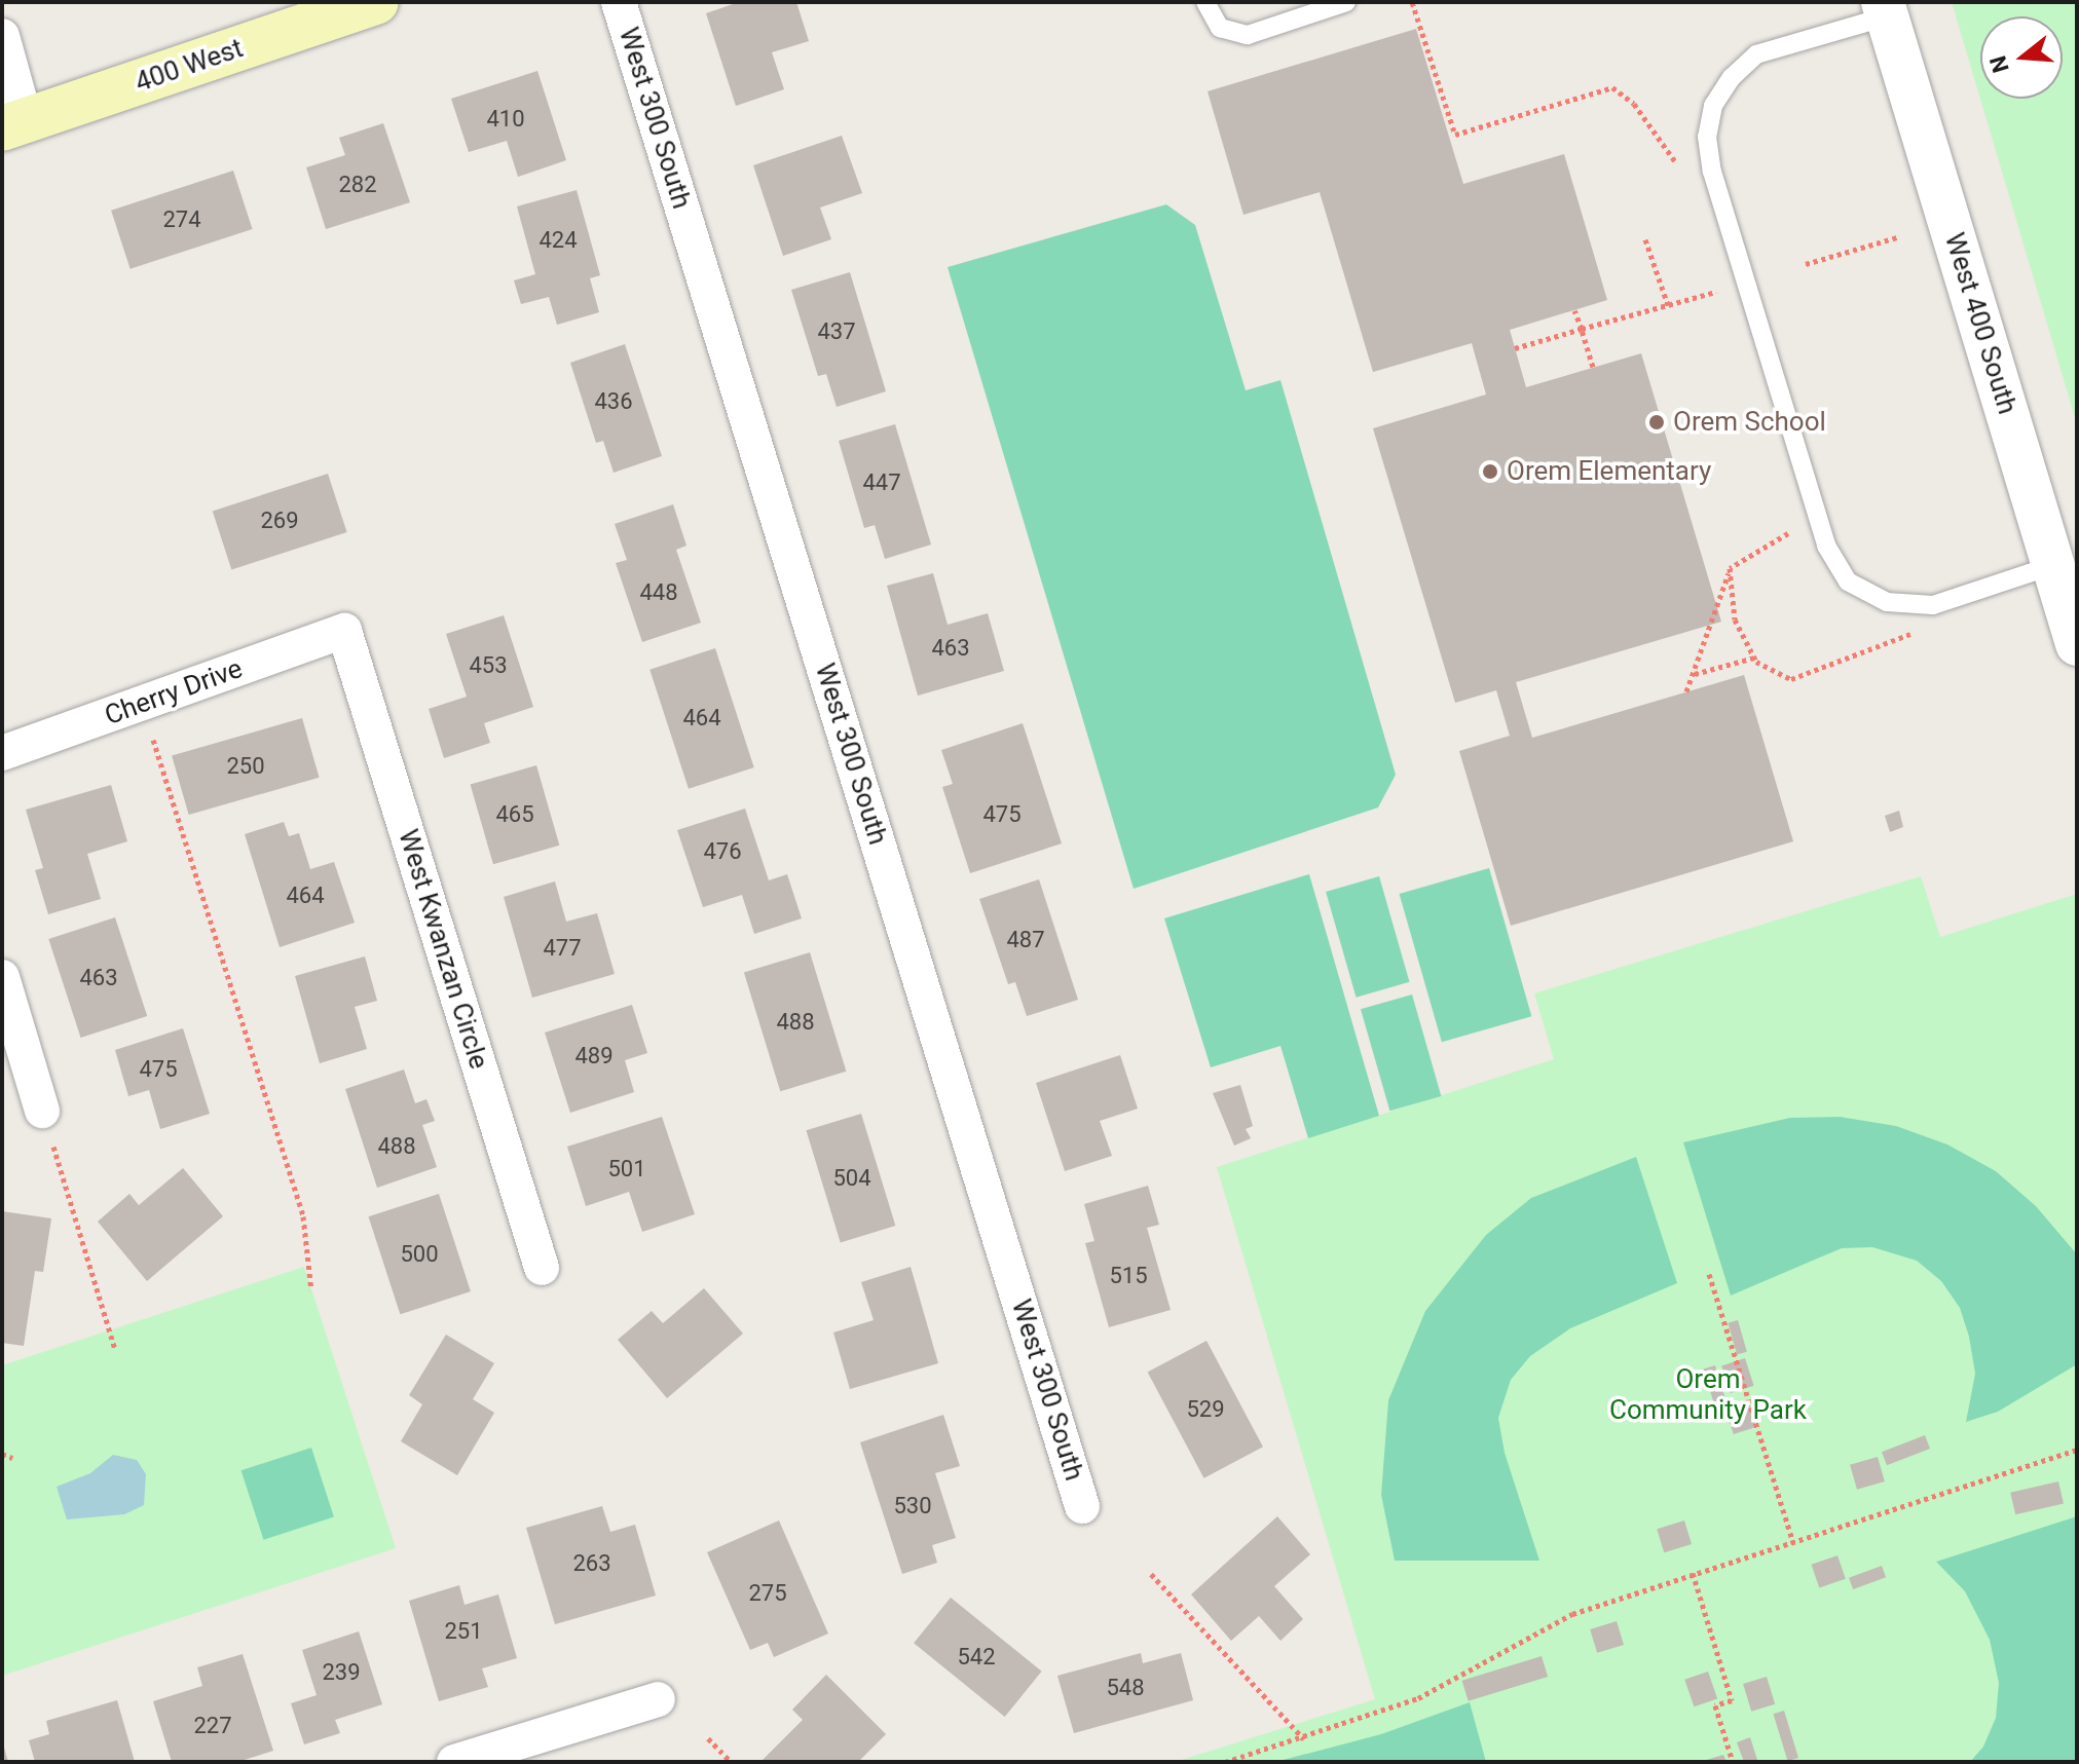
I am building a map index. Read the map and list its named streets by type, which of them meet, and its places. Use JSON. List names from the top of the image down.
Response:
{
  "streets": {
    "main road": ["400 West"],
    "street": [
      "West 300 South",
      "West 400 South",
      "Cherry Drive",
      "West Kwanzan Circle"
    ]
  },
  "crossings": [
    ["Cherry Drive", "West Kwanzan Circle"]
  ],
  "parks": ["Orem Community Park"],
  "places": ["Orem School", "Orem Elementary"],
  "house_numbers": [
    "410",
    "282",
    "274",
    "424",
    "437",
    "436",
    "447",
    "269",
    "448",
    "463",
    "453",
    "464",
    "250",
    "465",
    "475",
    "476",
    "464",
    "487",
    "477",
    "463",
    "488",
    "489",
    "475",
    "488",
    "501",
    "504",
    "500",
    "515",
    "529",
    "530",
    "263",
    "275",
    "251",
    "542",
    "239",
    "548",
    "227"
  ],
  "north": "left"
}
